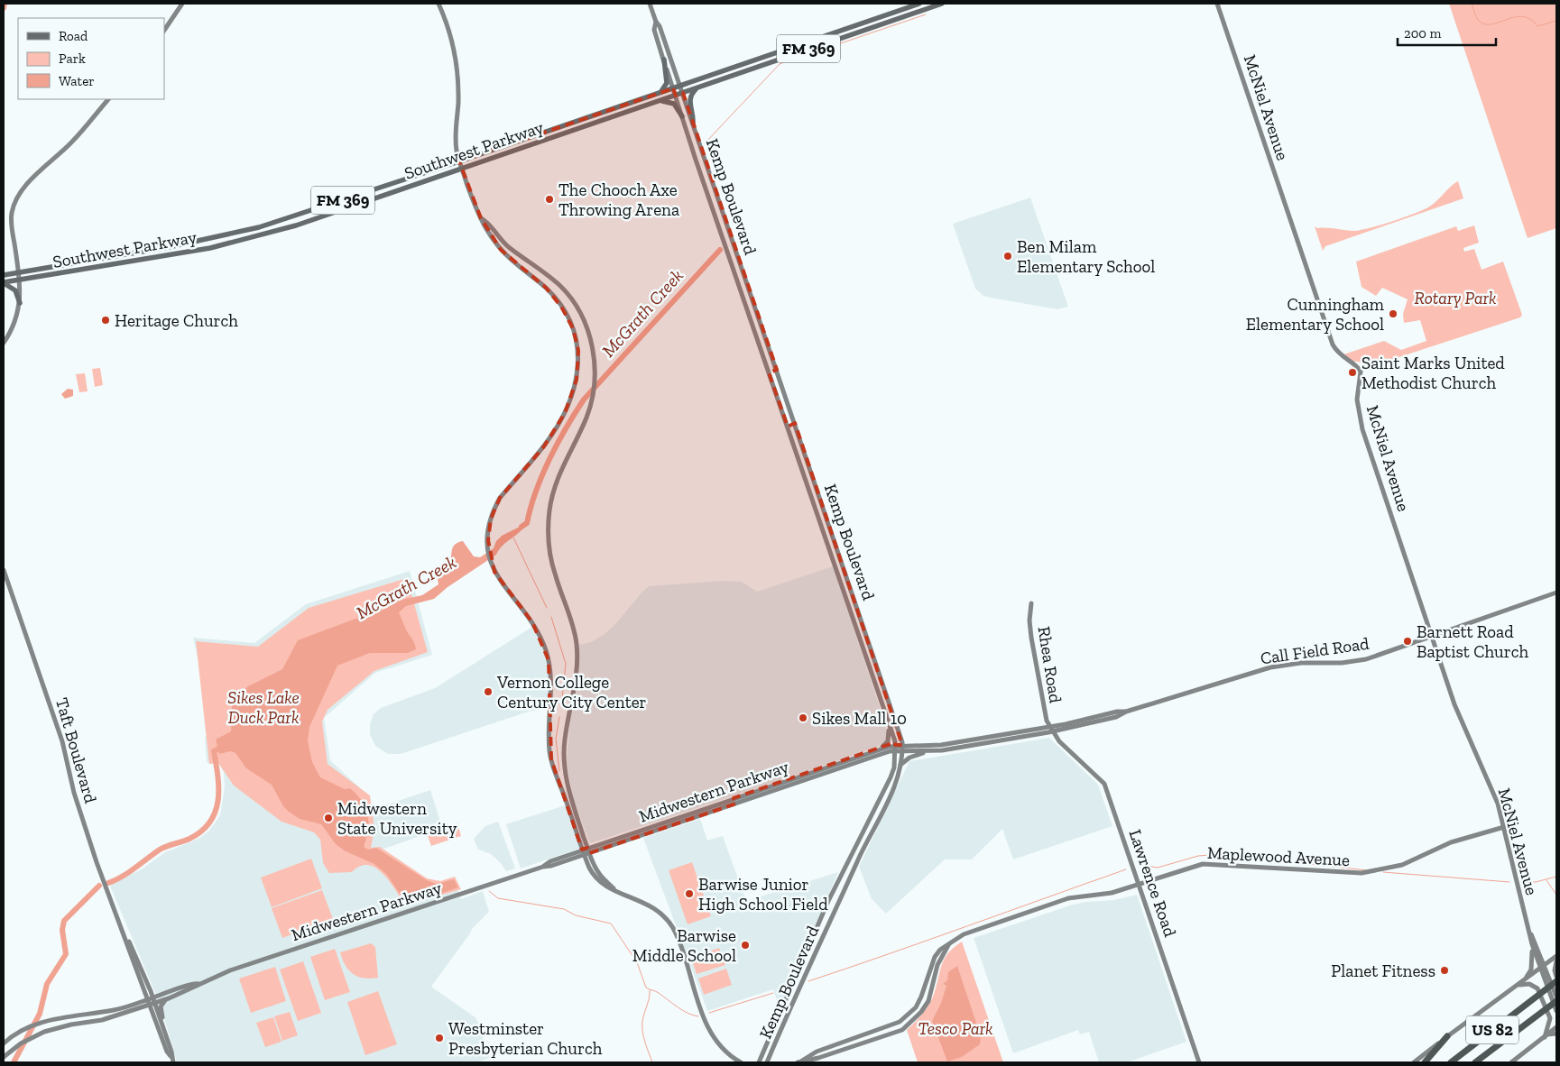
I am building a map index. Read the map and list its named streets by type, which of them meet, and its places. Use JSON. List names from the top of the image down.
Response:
{
  "streets": {
    "highway": ["US 82"],
    "main road": ["FM 369", "Southwest Parkway"],
    "street": [
      "McNiel Avenue",
      "Kemp Boulevard",
      "Call Field Road",
      "Rhea Road",
      "Taft Boulevard",
      "Midwestern Parkway",
      "Maplewood Avenue",
      "Lawrence Road"
    ]
  },
  "crossings": [
    ["McNiel Avenue", "Call Field Road"],
    ["McNiel Avenue", "Maplewood Avenue"],
    ["Southwest Parkway", "Kemp Boulevard"],
    ["Kemp Boulevard", "Call Field Road"],
    ["Kemp Boulevard", "Midwestern Parkway"],
    ["Call Field Road", "Rhea Road"],
    ["Call Field Road", "Lawrence Road"],
    ["Rhea Road", "Lawrence Road"],
    ["Taft Boulevard", "Midwestern Parkway"],
    ["Maplewood Avenue", "Lawrence Road"]
  ],
  "water": ["McGrath Creek"],
  "parks": ["Rotary Park", "Sikes Lake Duck Park", "Tesco Park"],
  "places": [
    "The Chooch Axe Throwing Arena",
    "Ben Milam Elementary School",
    "Cunningham Elementary School",
    "Heritage Church",
    "Saint Marks United Methodist Church",
    "Barnett Road Baptist Church",
    "Vernon College Century City Center",
    "Sikes Mall 10",
    "Midwestern State University",
    "Barwise Junior High School Field",
    "Barwise Middle School",
    "Planet Fitness",
    "Westminster Presbyterian Church"
  ],
  "legend": ["Road", "Park", "Water"],
  "scale_bar": "200 m"
}
